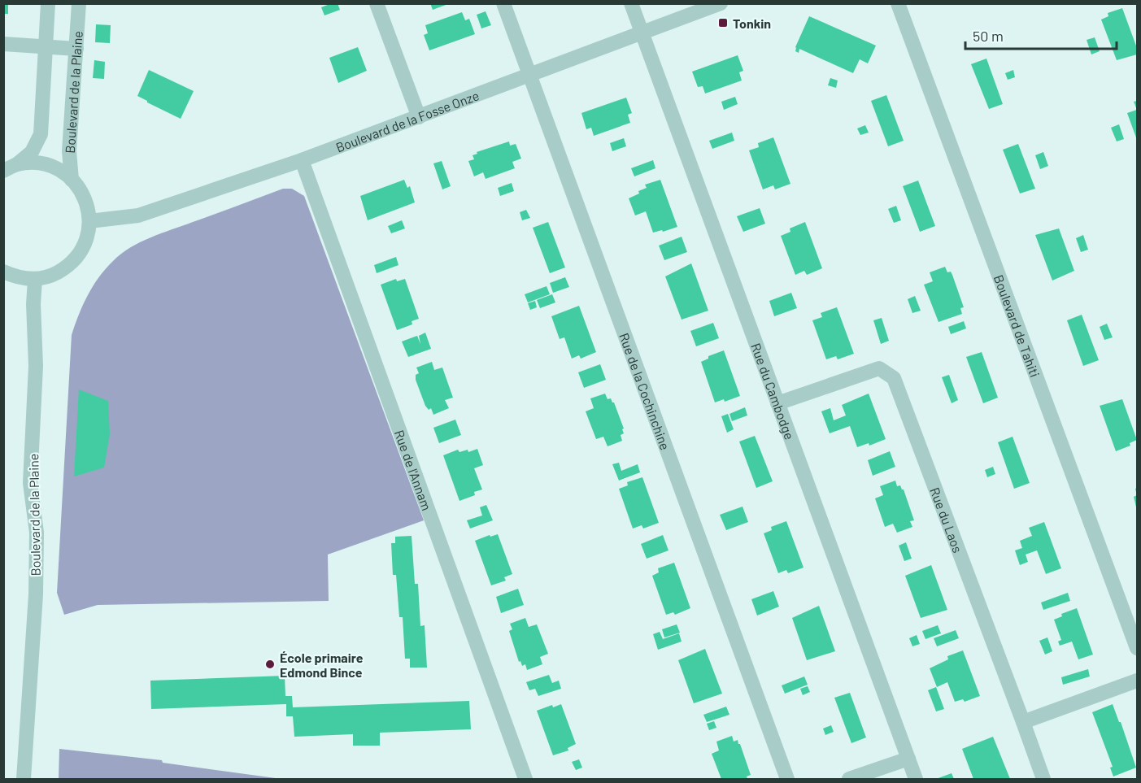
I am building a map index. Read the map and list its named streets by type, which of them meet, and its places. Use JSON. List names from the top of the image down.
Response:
{
  "streets": {
    "street": [
      "Boulevard de la Plaine",
      "Boulevard de la Fosse Onze",
      "Boulevard de Tahiti",
      "Rue de la Cochinchine",
      "Rue du Cambodge",
      "Rue de l'Annam",
      "Rue du Laos"
    ]
  },
  "crossings": [
    ["Boulevard de la Fosse Onze", "Rue de la Cochinchine"],
    ["Boulevard de la Fosse Onze", "Rue du Cambodge"],
    ["Boulevard de la Fosse Onze", "Rue de l'Annam"],
    ["Rue du Cambodge", "Rue du Laos"]
  ],
  "places": {
    "transit": ["Tonkin"],
    "other": ["École primaire Edmond Bince"]
  },
  "scale_bar": "50 m"
}
